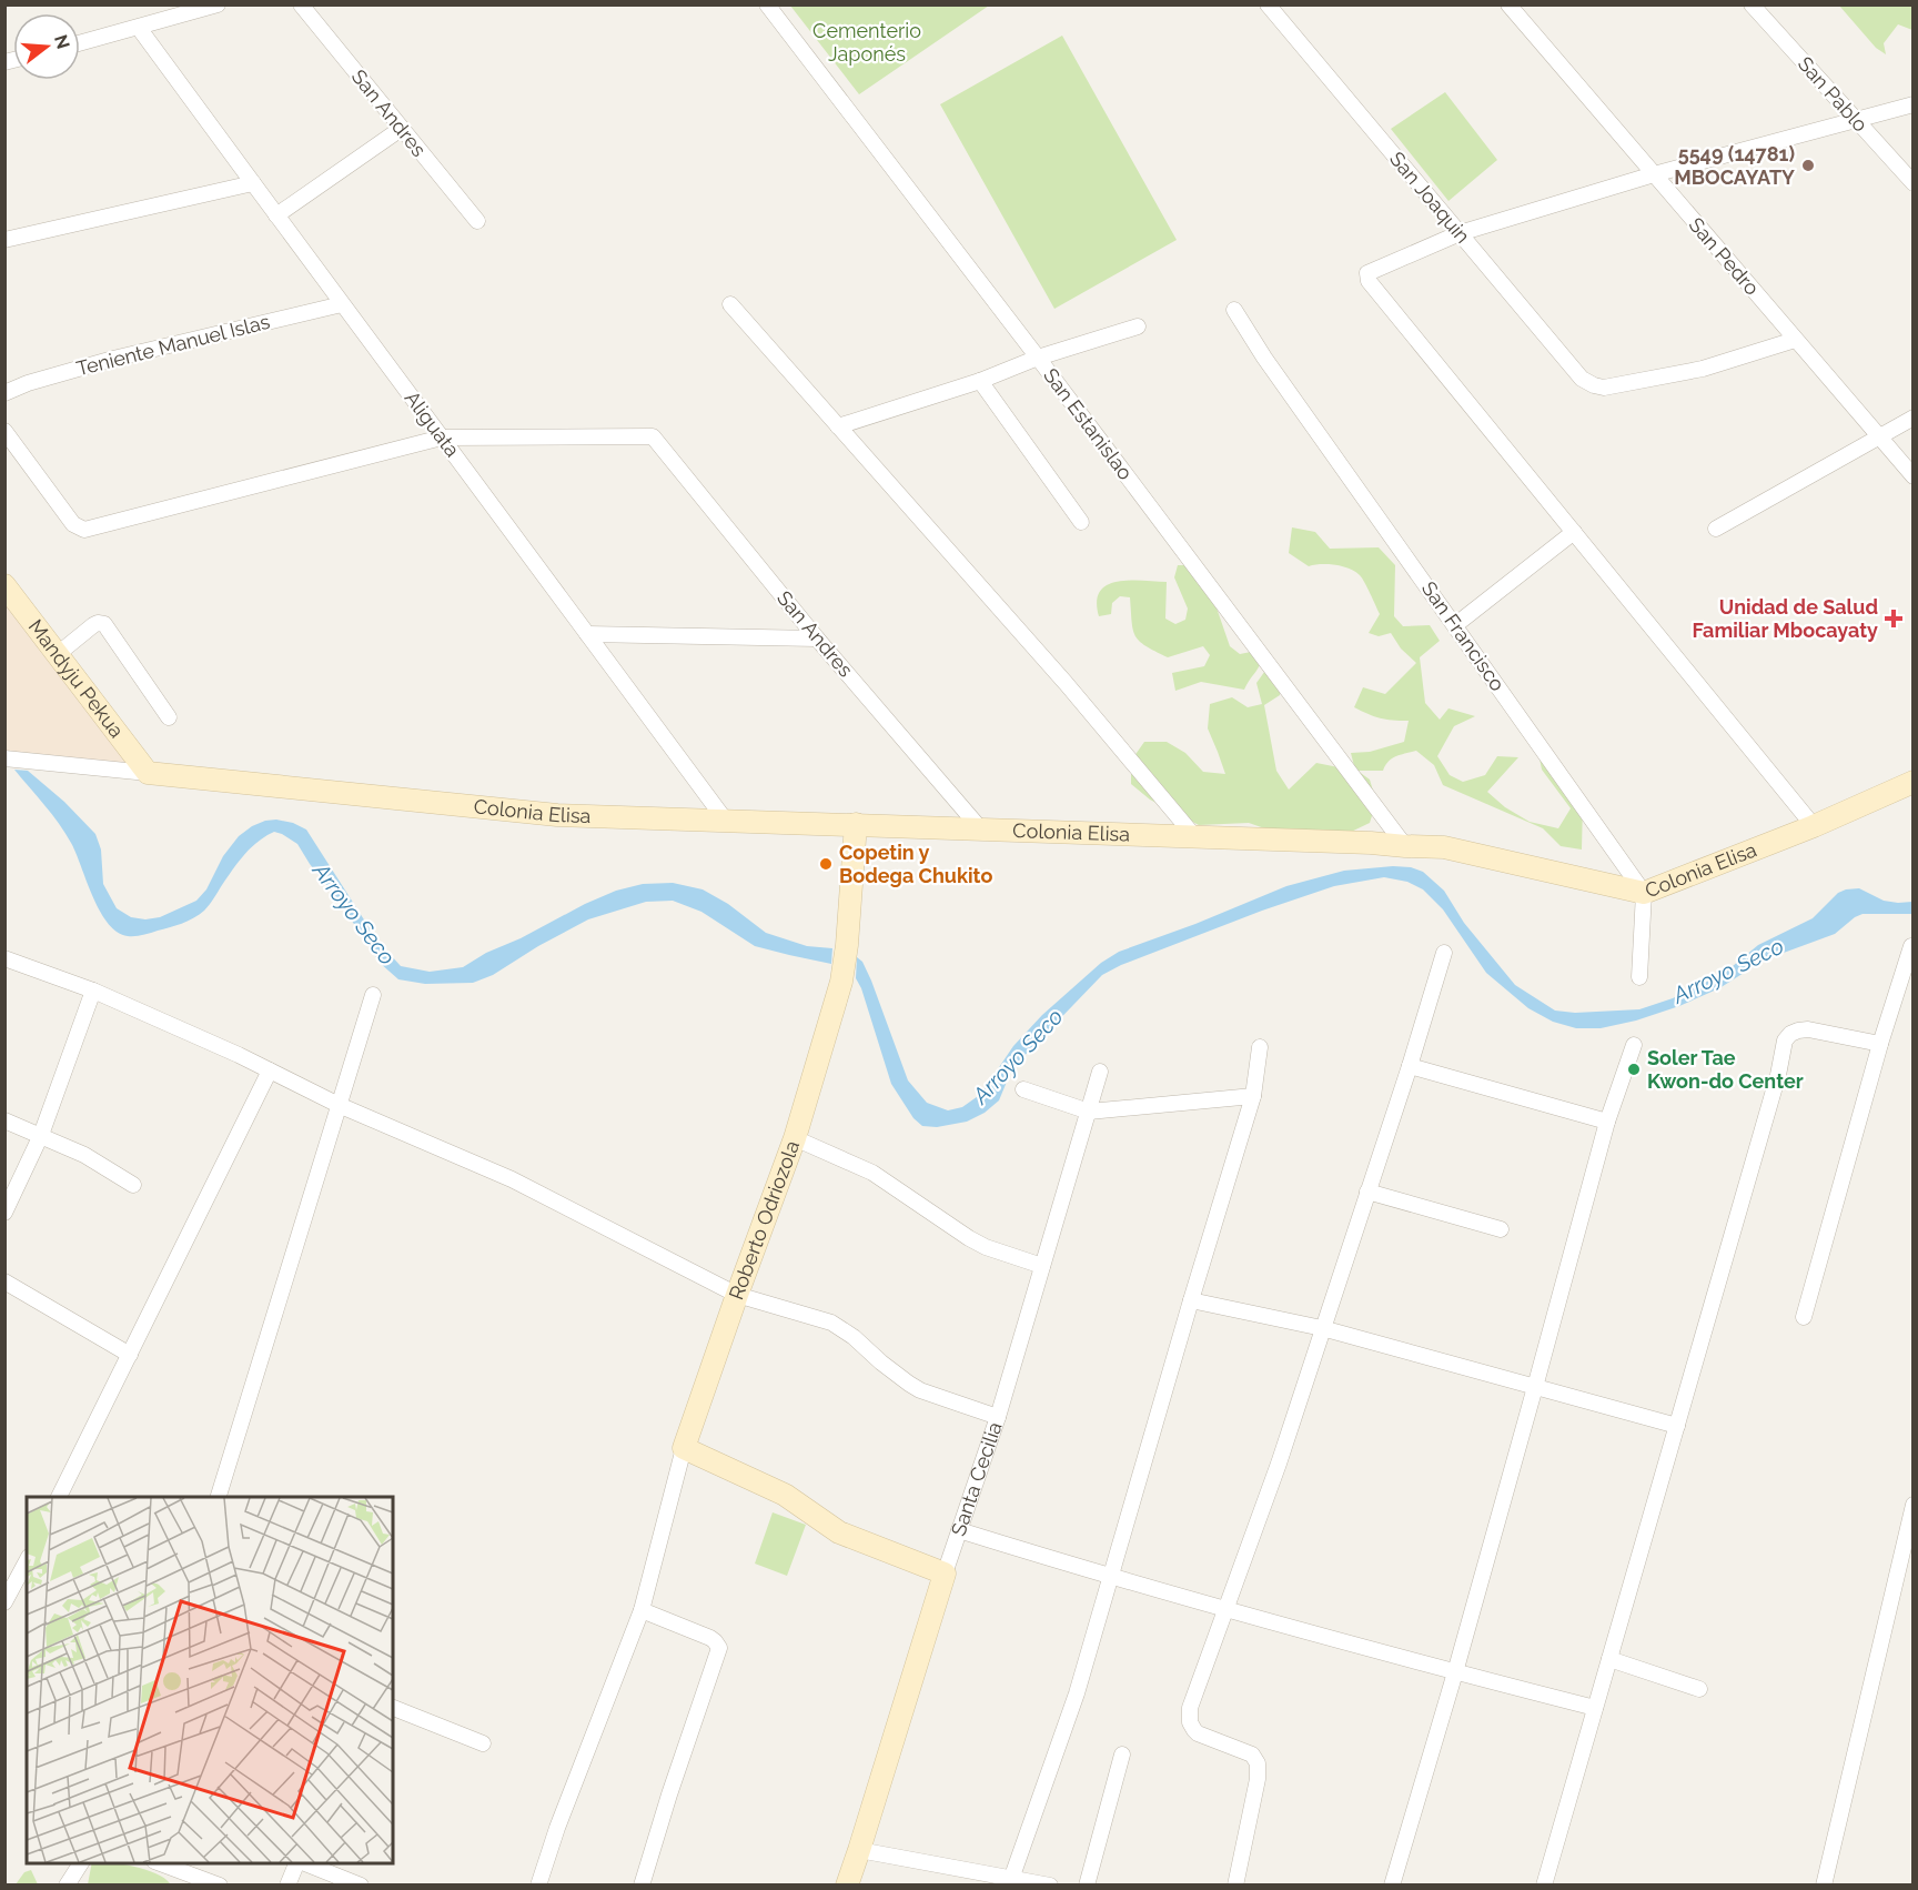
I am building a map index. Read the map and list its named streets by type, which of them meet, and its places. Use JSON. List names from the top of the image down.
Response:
{
  "streets": {
    "street": [
      "San Pablo",
      "San Andres",
      "San Joaquin",
      "San Pedro",
      "Teniente Manuel Islas",
      "Aliguata",
      "San Estanislao",
      "San Francisco",
      "Mandyju Pekua",
      "Colonia Elisa",
      "Roberto Odriozola",
      "Santa Cecilia"
    ]
  },
  "crossings": [
    ["San Andres", "Aliguata"],
    ["San Andres", "Colonia Elisa"],
    ["San Joaquin", "San Pedro"],
    ["Teniente Manuel Islas", "Aliguata"],
    ["Aliguata", "Colonia Elisa"],
    ["San Estanislao", "Colonia Elisa"],
    ["San Francisco", "Colonia Elisa"],
    ["Mandyju Pekua", "Colonia Elisa"],
    ["Colonia Elisa", "Roberto Odriozola"]
  ],
  "water": ["Arroyo Seco"],
  "parks": ["Cementerio Japonés"],
  "places": {
    "other": ["5549 (14781) MBOCAYATY", "Copetin y Bodega Chukito", "Soler Tae Kwon-do Center"],
    "health": ["Unidad de Salud Familiar Mbocayaty"]
  },
  "north": "right"
}
